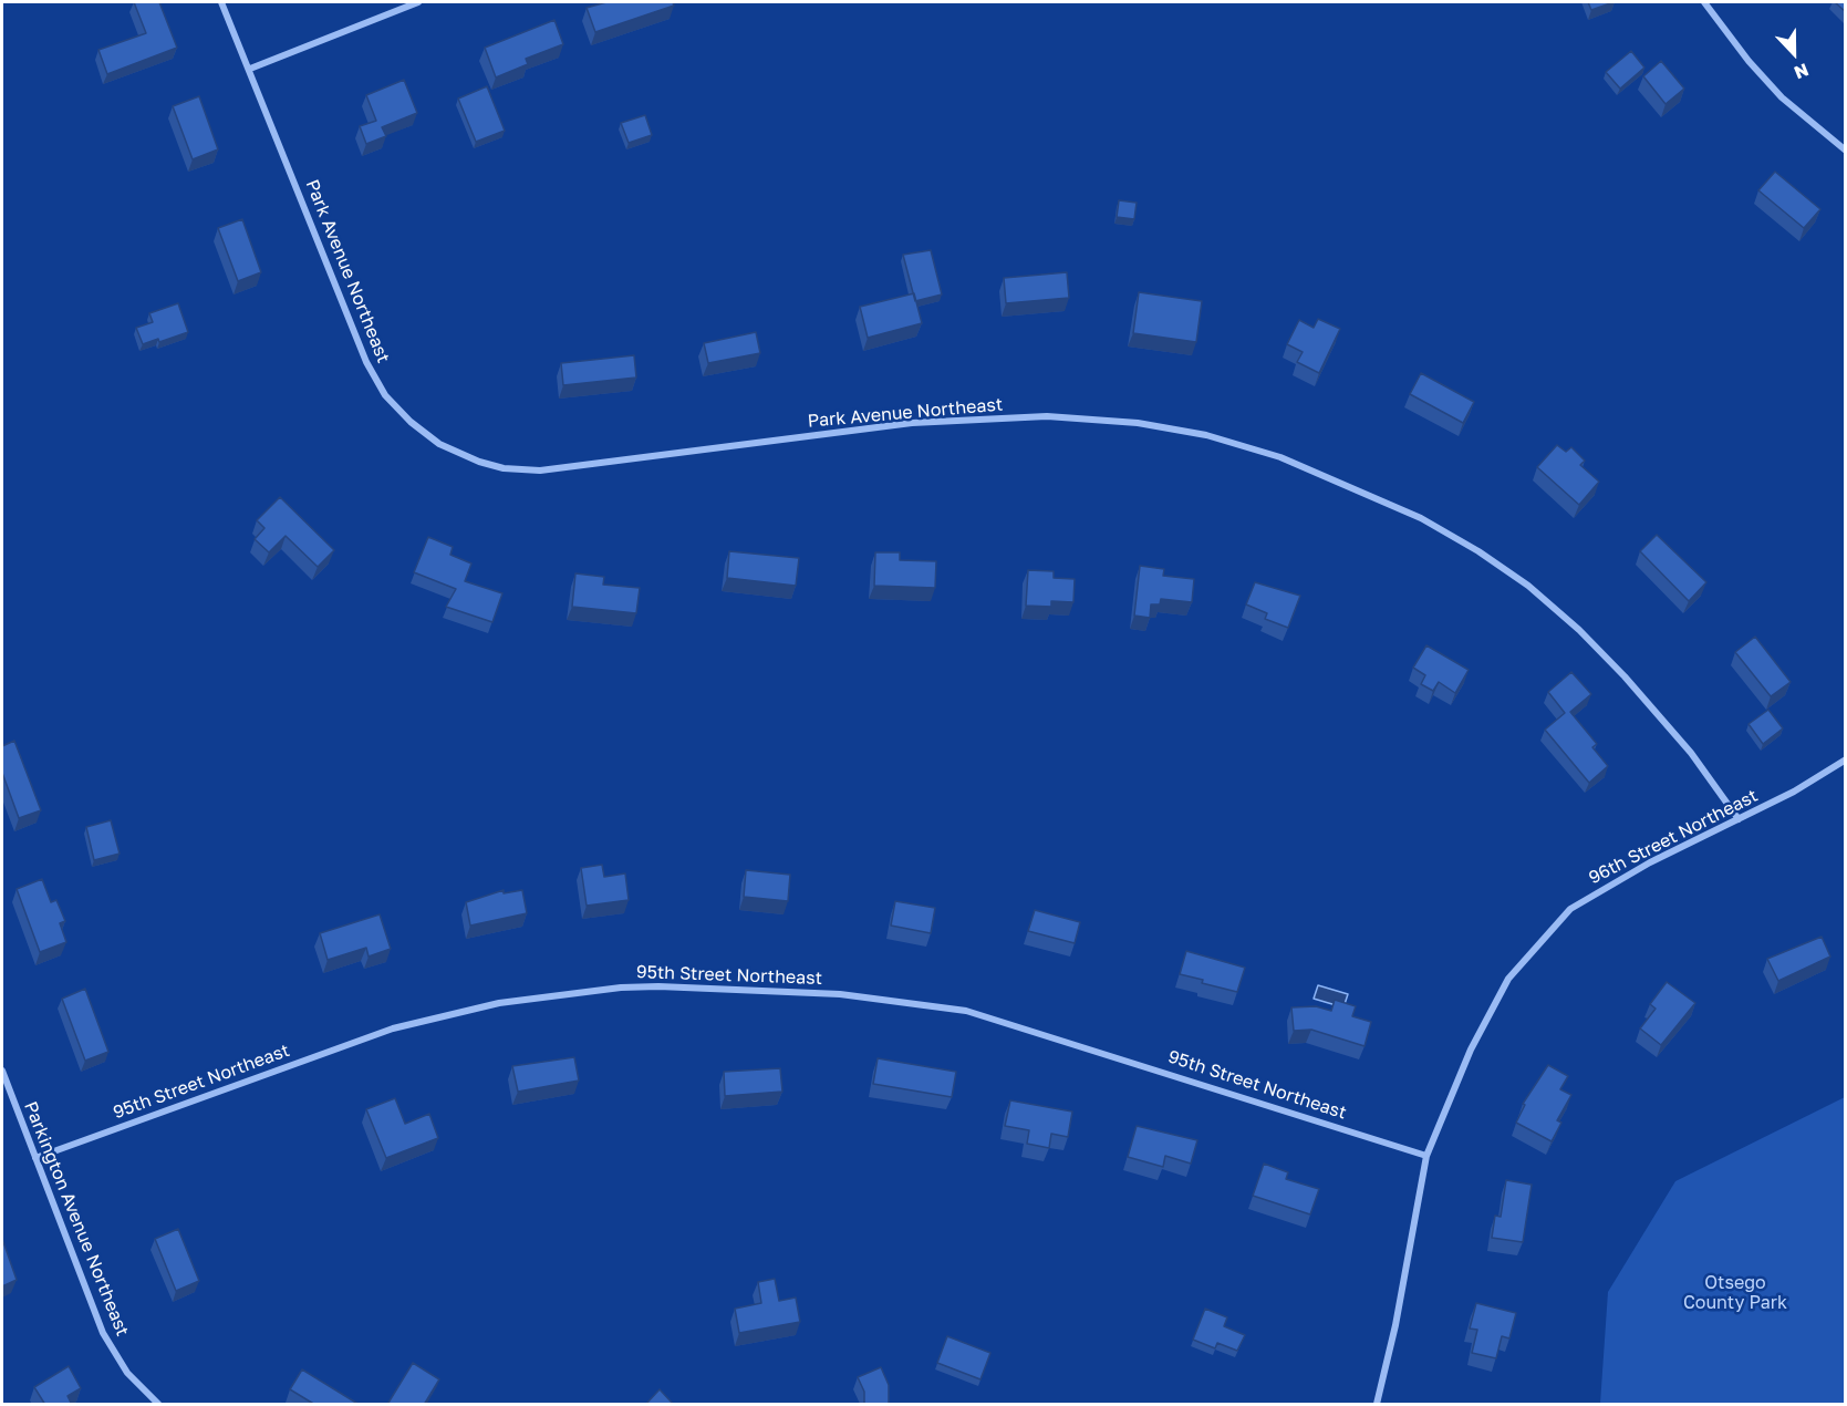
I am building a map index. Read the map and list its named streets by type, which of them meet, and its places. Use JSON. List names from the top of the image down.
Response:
{
  "streets": {
    "street": [
      "Park Avenue Northeast",
      "96th Street Northeast",
      "95th Street Northeast",
      "Parkington Avenue Northeast"
    ]
  },
  "crossings": [
    ["Park Avenue Northeast", "96th Street Northeast"],
    ["96th Street Northeast", "95th Street Northeast"],
    ["95th Street Northeast", "Parkington Avenue Northeast"]
  ],
  "parks": ["Otsego County Park"],
  "north": "bottom"
}
